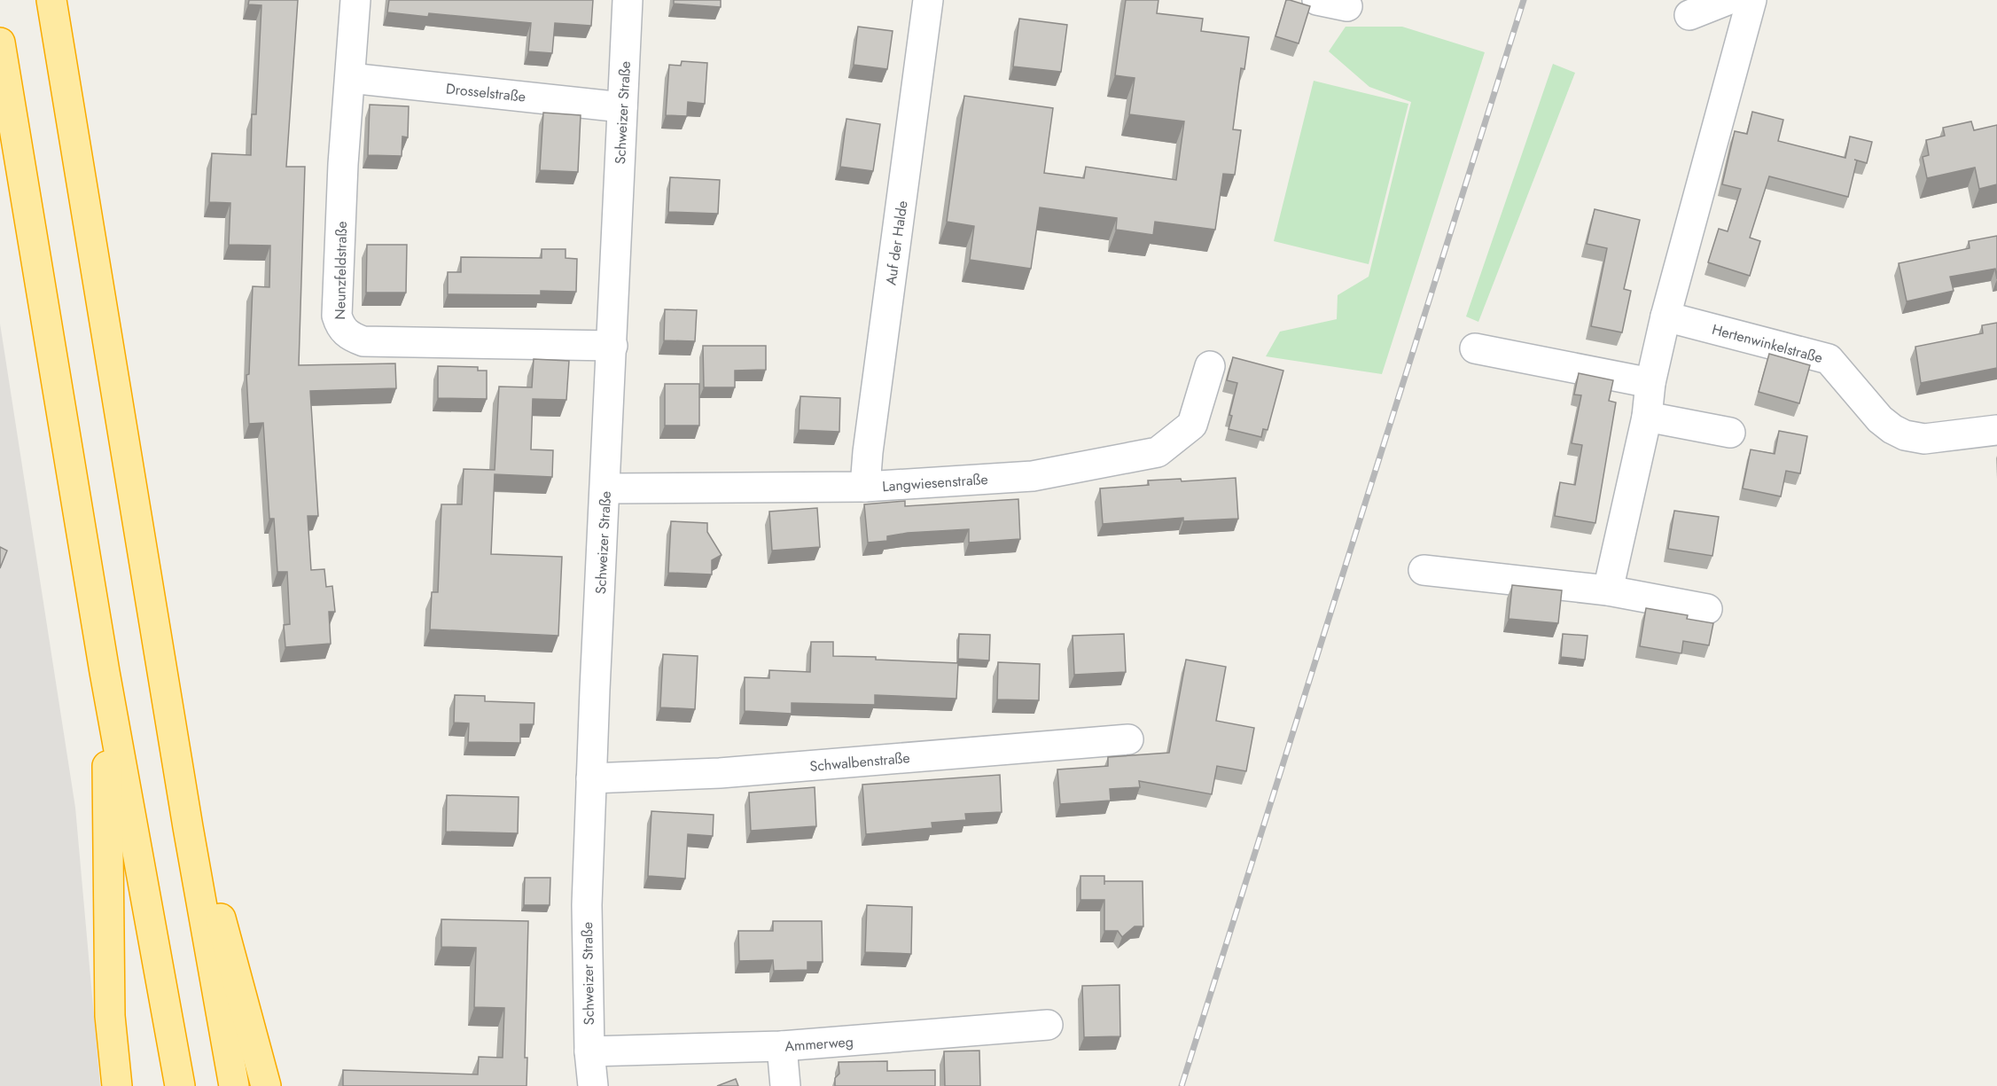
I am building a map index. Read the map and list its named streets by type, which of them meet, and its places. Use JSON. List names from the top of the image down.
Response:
{
  "streets": {
    "street": [
      "Drosselstraße",
      "Schweizer Straße",
      "Auf der Halde",
      "Neunzfeldstraße",
      "Hertenwinkelstraße",
      "Langwiesenstraße",
      "Schwalbenstraße",
      "Ammerweg"
    ]
  },
  "crossings": [
    ["Drosselstraße", "Schweizer Straße"],
    ["Drosselstraße", "Neunzfeldstraße"],
    ["Schweizer Straße", "Neunzfeldstraße"],
    ["Schweizer Straße", "Langwiesenstraße"],
    ["Schweizer Straße", "Schwalbenstraße"],
    ["Schweizer Straße", "Ammerweg"],
    ["Auf der Halde", "Langwiesenstraße"]
  ]
}
